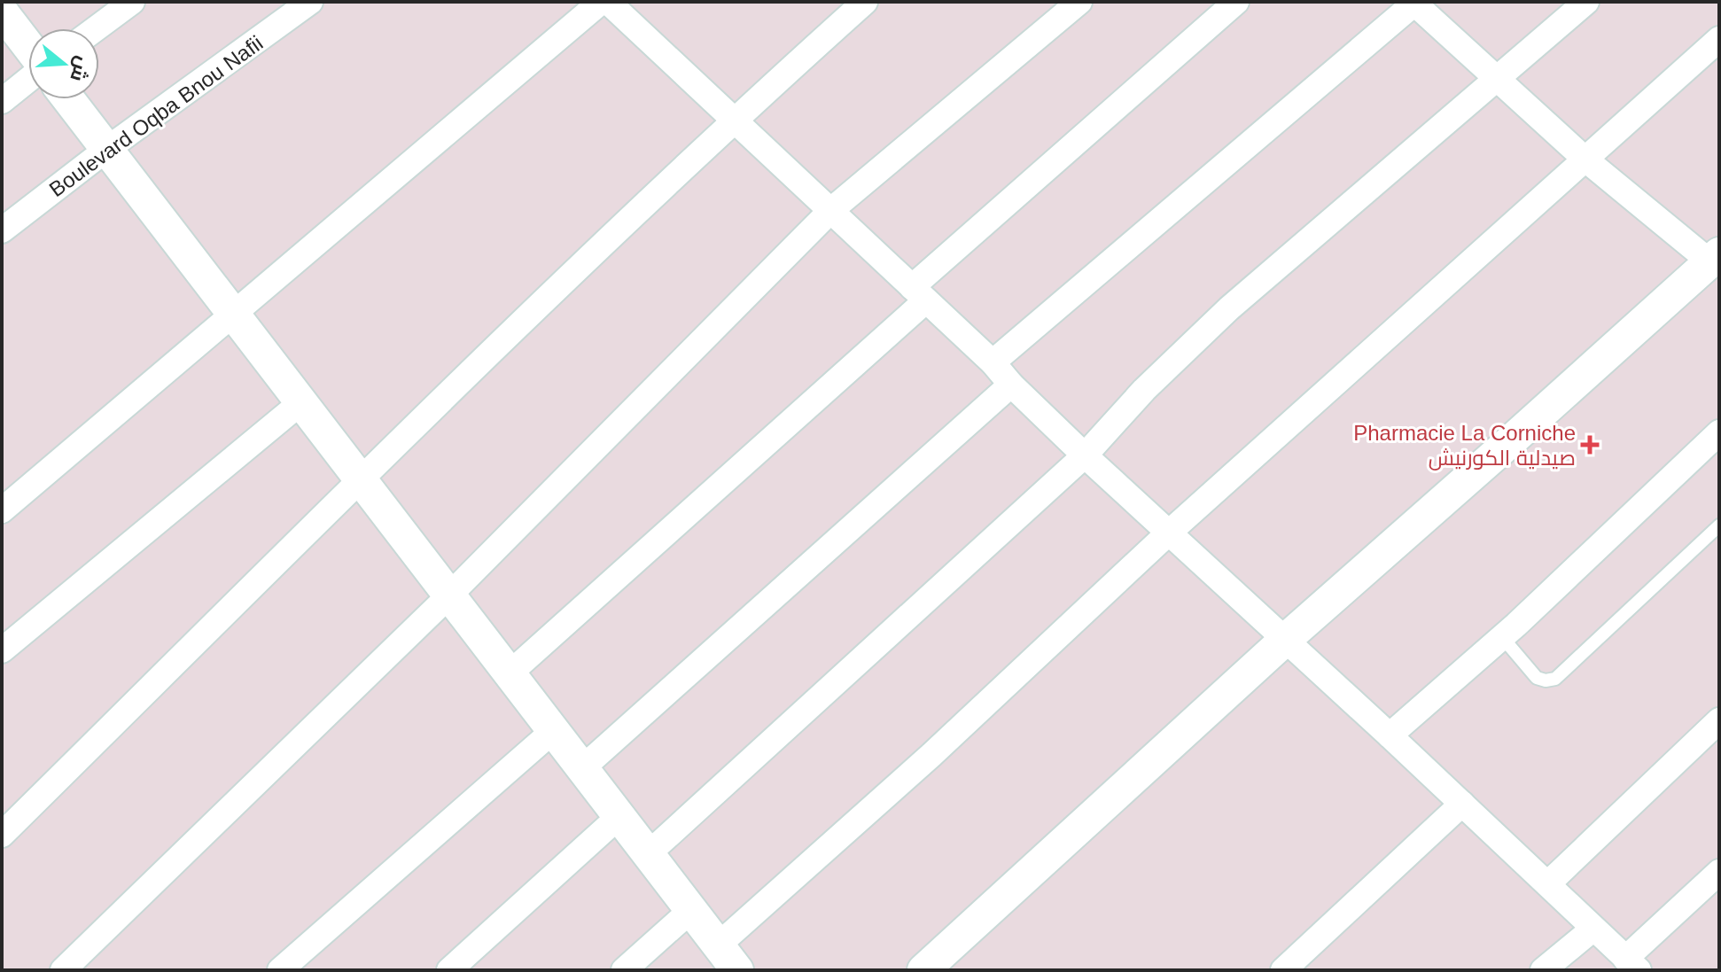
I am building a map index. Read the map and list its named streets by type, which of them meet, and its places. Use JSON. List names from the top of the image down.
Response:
{
  "streets": {
    "street": ["Boulevard Oqba Bnou Nafii"]
  },
  "places": {
    "health": ["Pharmacie La Corniche صيدلية الكورنيش"]
  },
  "north": "right"
}
